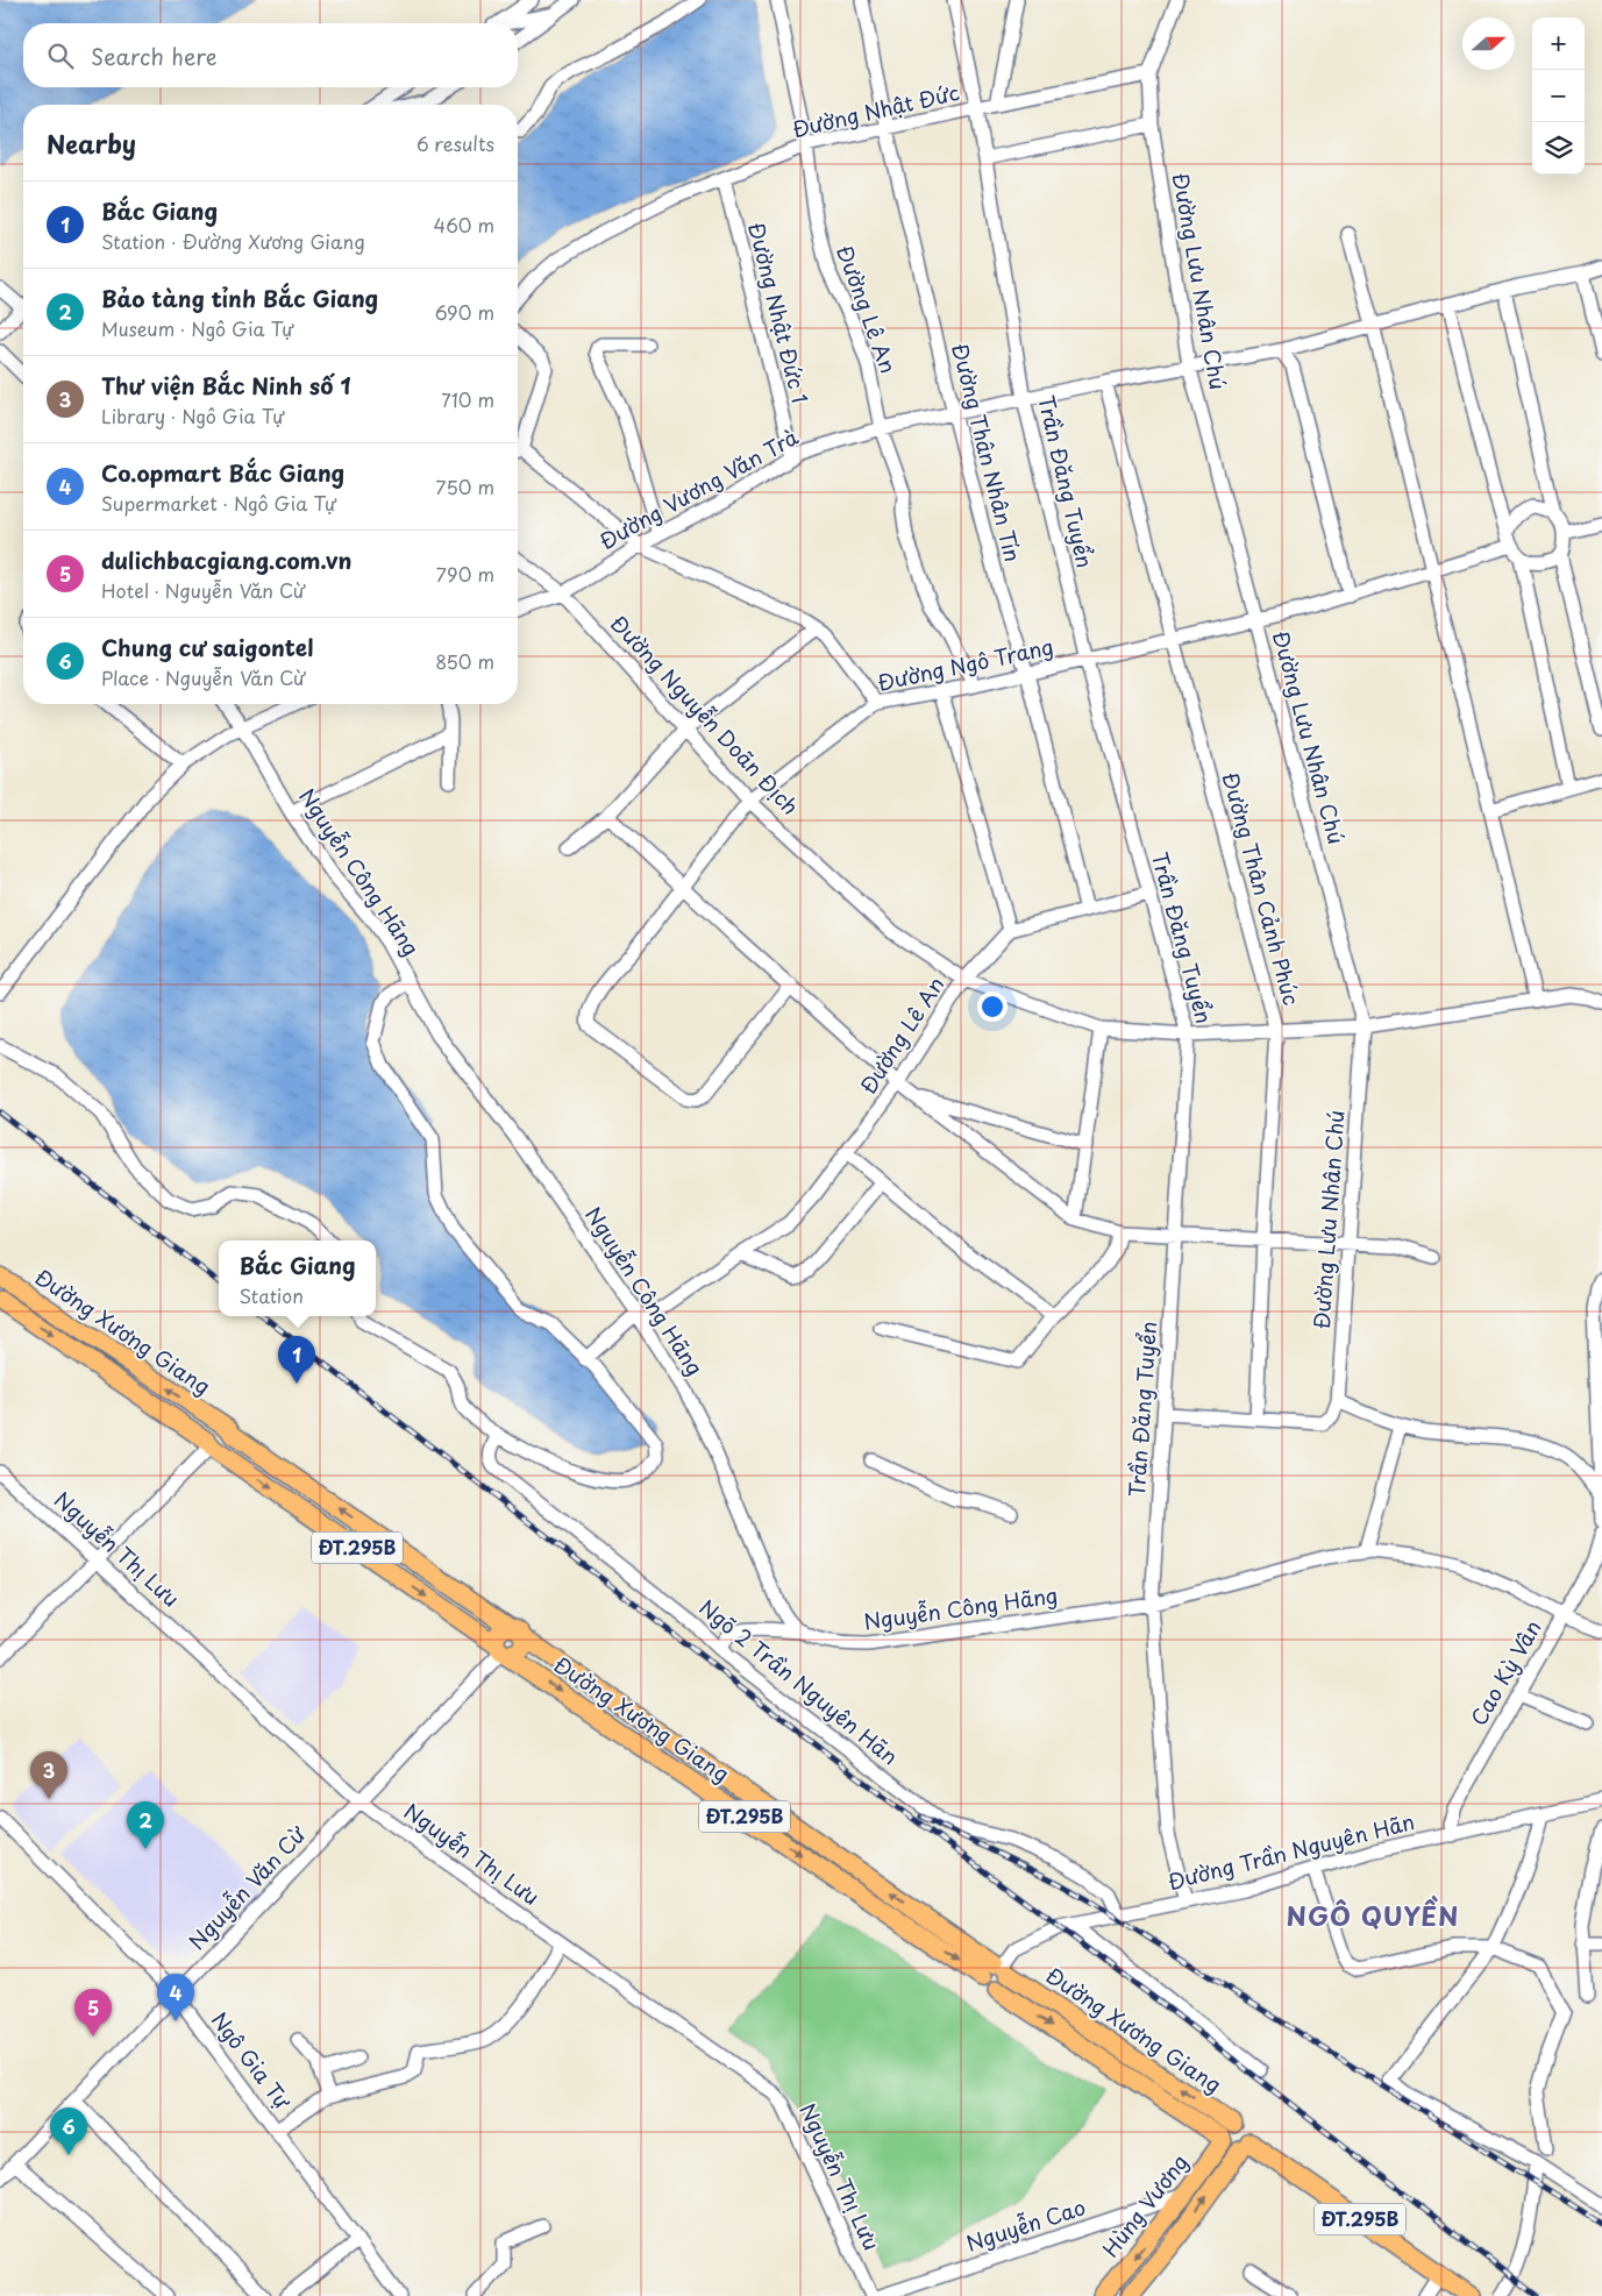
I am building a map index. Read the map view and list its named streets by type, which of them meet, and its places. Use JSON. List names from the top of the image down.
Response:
{
  "streets": {
    "main road": ["Đường Xương Giang", "ĐT.295B", "Hùng Vương"],
    "street": [
      "Đường Nhật Đức",
      "Đường Lưu Nhân Chú",
      "Đường Lê An",
      "Đường Nhật Đức 1",
      "Đường Thân Nhân Tín",
      "Trần Đăng Tuyển",
      "Đường Vương Văn Trà",
      "Đường Ngô Trang",
      "Đường Nguyễn Doãn Địch",
      "Nguyễn Công Hãng",
      "Đường Thân Cảnh Phúc",
      "Nguyễn Thị Lưu",
      "Cao Kỳ Vân",
      "Ngõ 2 Trần Nguyên Hãn",
      "Đường Trần Nguyên Hãn",
      "Nguyễn Văn Cừ",
      "Ngô Gia Tự",
      "Nguyễn Cao"
    ]
  },
  "crossings": [
    ["Đường Nhật Đức", "Đường Lưu Nhân Chú"],
    ["Đường Nhật Đức", "Đường Lê An"],
    ["Đường Nhật Đức", "Đường Nhật Đức 1"],
    ["Đường Nhật Đức", "Đường Thân Nhân Tín"],
    ["Đường Nhật Đức", "Trần Đăng Tuyển"],
    ["Đường Lưu Nhân Chú", "Đường Vương Văn Trà"],
    ["Đường Lưu Nhân Chú", "Đường Ngô Trang"],
    ["Đường Lưu Nhân Chú", "Đường Nguyễn Doãn Địch"],
    ["Đường Lê An", "Đường Vương Văn Trà"],
    ["Đường Lê An", "Đường Ngô Trang"],
    ["Đường Lê An", "Đường Nguyễn Doãn Địch"],
    ["Đường Lê An", "Nguyễn Công Hãng"],
    ["Đường Nhật Đức 1", "Đường Vương Văn Trà"],
    ["Đường Thân Nhân Tín", "Đường Vương Văn Trà"],
    ["Đường Thân Nhân Tín", "Đường Ngô Trang"],
    ["Trần Đăng Tuyển", "Đường Vương Văn Trà"],
    ["Trần Đăng Tuyển", "Đường Ngô Trang"],
    ["Trần Đăng Tuyển", "Đường Nguyễn Doãn Địch"],
    ["Trần Đăng Tuyển", "Nguyễn Công Hãng"],
    ["Trần Đăng Tuyển", "Đường Trần Nguyên Hãn"],
    ["Đường Vương Văn Trà", "Đường Nguyễn Doãn Địch"],
    ["Đường Vương Văn Trà", "Đường Thân Cảnh Phúc"],
    ["Đường Ngô Trang", "Đường Nguyễn Doãn Địch"],
    ["Đường Ngô Trang", "Đường Thân Cảnh Phúc"],
    ["Đường Nguyễn Doãn Địch", "Đường Thân Cảnh Phúc"],
    ["Nguyễn Công Hãng", "Cao Kỳ Vân"],
    ["Đường Xương Giang", "ĐT.295B"],
    ["Đường Xương Giang", "Đường Trần Nguyên Hãn"],
    ["Đường Xương Giang", "Nguyễn Văn Cừ"],
    ["Đường Xương Giang", "Hùng Vương"],
    ["ĐT.295B", "Hùng Vương"],
    ["Nguyễn Thị Lưu", "Nguyễn Văn Cừ"],
    ["Cao Kỳ Vân", "Đường Trần Nguyên Hãn"],
    ["Ngõ 2 Trần Nguyên Hãn", "Đường Trần Nguyên Hãn"],
    ["Nguyễn Văn Cừ", "Ngô Gia Tự"],
    ["Hùng Vương", "Nguyễn Cao"]
  ],
  "districts": ["NGÔ QUYỀN"],
  "north": "right",
  "page": {
    "map_buttons": ["+", "−"],
    "search": "Search here",
    "heading": ["Nearby", "6 results"],
    "list": [
      {
        "mark": "1",
        "name": "Bắc Giang",
        "note": "Station · Đường Xương Giang",
        "value": "460 m"
      },
      {
        "mark": "2",
        "name": "Bảo tàng tỉnh Bắc Giang",
        "note": "Museum · Ngô Gia Tự",
        "value": "690 m"
      },
      {
        "mark": "3",
        "name": "Thư viện Bắc Ninh số 1",
        "note": "Library · Ngô Gia Tự",
        "value": "710 m"
      },
      {
        "mark": "4",
        "name": "Co.opmart Bắc Giang",
        "note": "Supermarket · Ngô Gia Tự",
        "value": "750 m"
      },
      {
        "mark": "5",
        "name": "dulichbacgiang.com.vn",
        "note": "Hotel · Nguyễn Văn Cừ",
        "value": "790 m"
      },
      {
        "mark": "6",
        "name": "Chung cư saigontel",
        "note": "Place · Nguyễn Văn Cừ",
        "value": "850 m"
      }
    ],
    "popup": ["Bắc Giang", "Station"],
    "pins": [
      "1",
      "3",
      "2",
      "4",
      "5",
      "6"
    ]
  }
}
